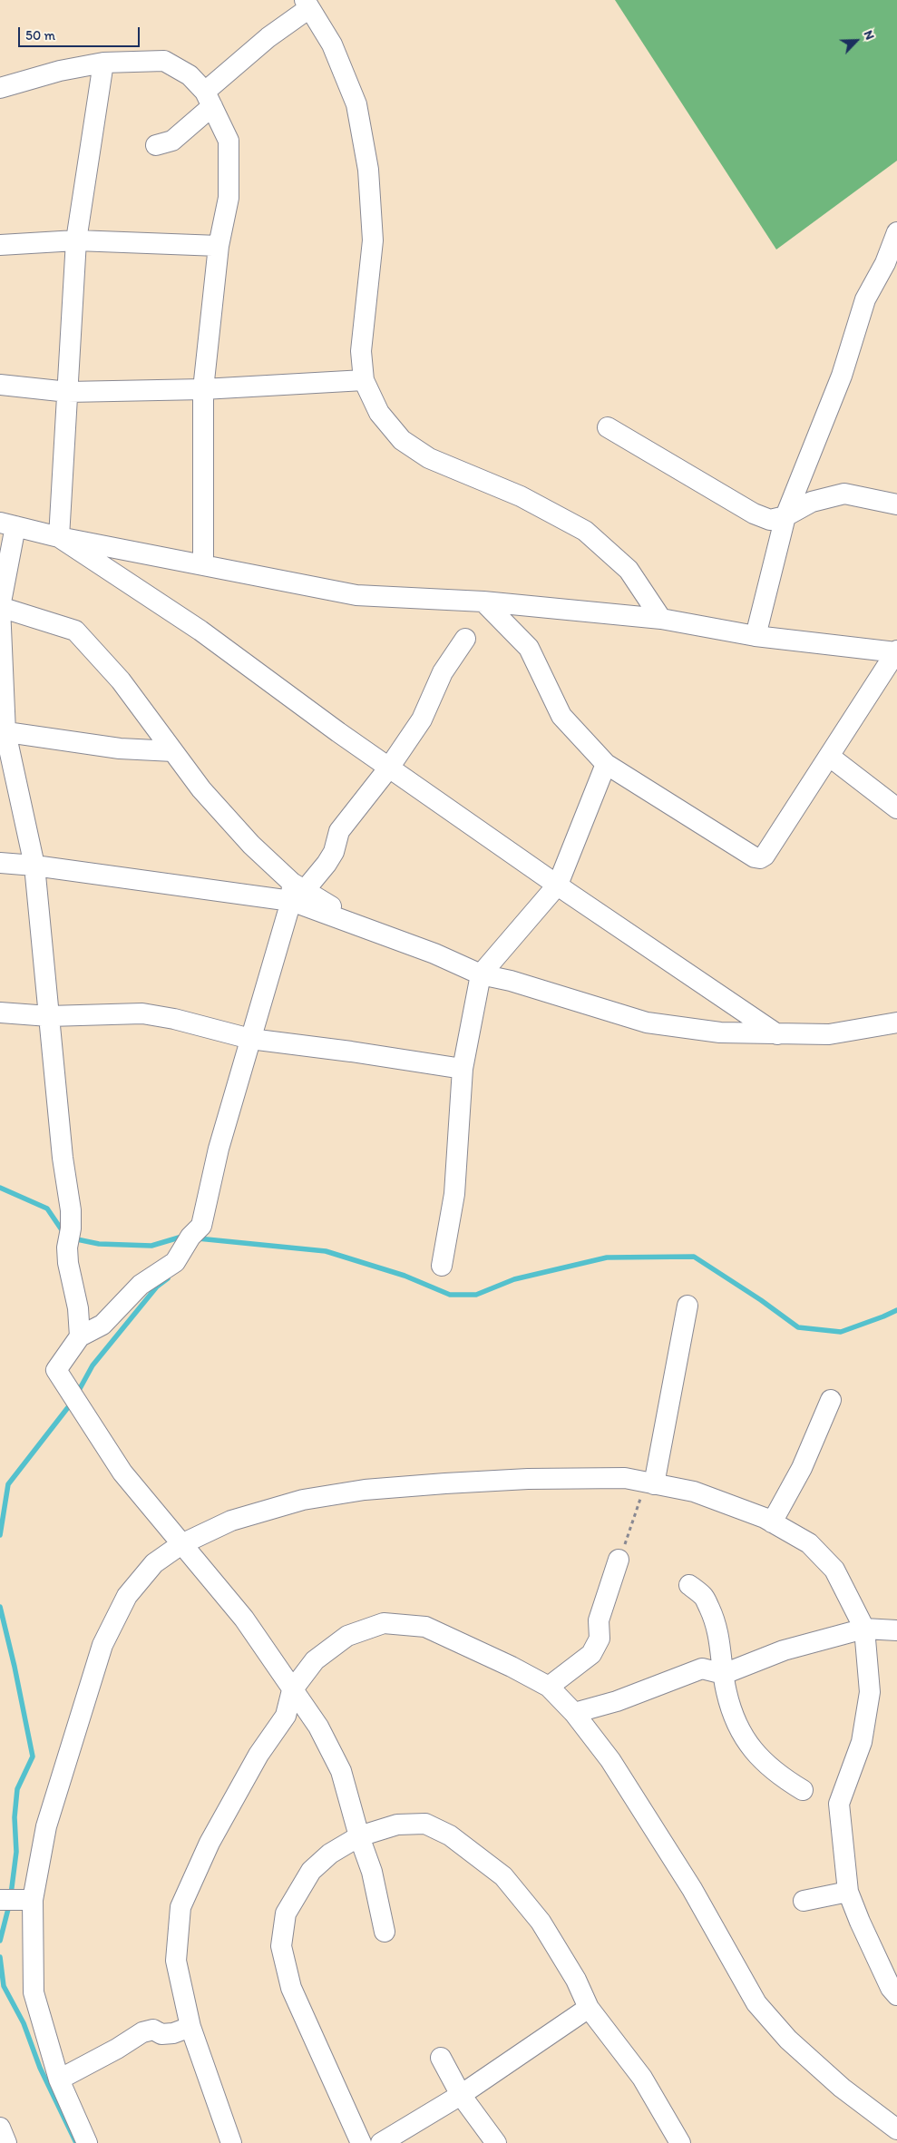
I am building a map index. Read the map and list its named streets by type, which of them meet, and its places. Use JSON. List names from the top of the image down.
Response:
{
  "scale_bar": "50 m",
  "north": "top right"
}
